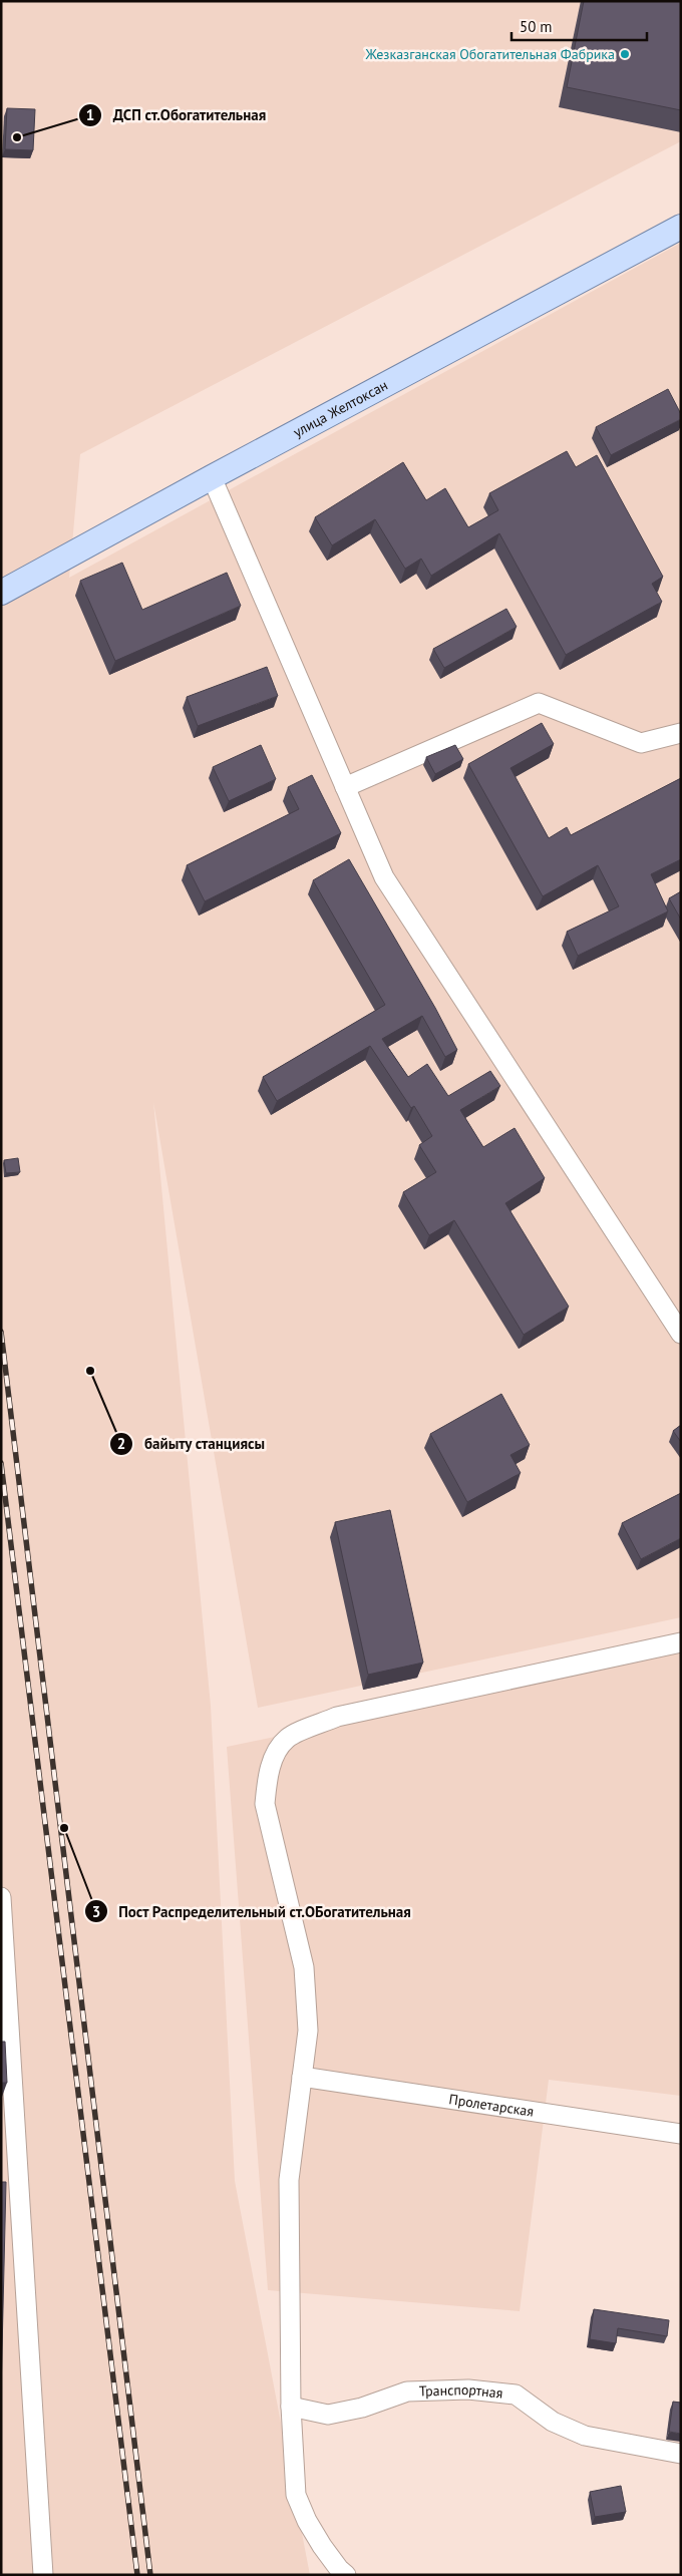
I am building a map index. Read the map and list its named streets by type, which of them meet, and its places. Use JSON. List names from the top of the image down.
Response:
{
  "streets": {
    "main road": ["улица Желтоксан"],
    "street": ["Пролетарская", "Транспортная"]
  },
  "places": [
    "Жезказганская Обогатительная Фабрика",
    "ДСП ст.Обогатительная",
    "байыту станциясы",
    "Пост Распределительный ст.ОБогатительная"
  ],
  "scale_bar": "50 m"
}
